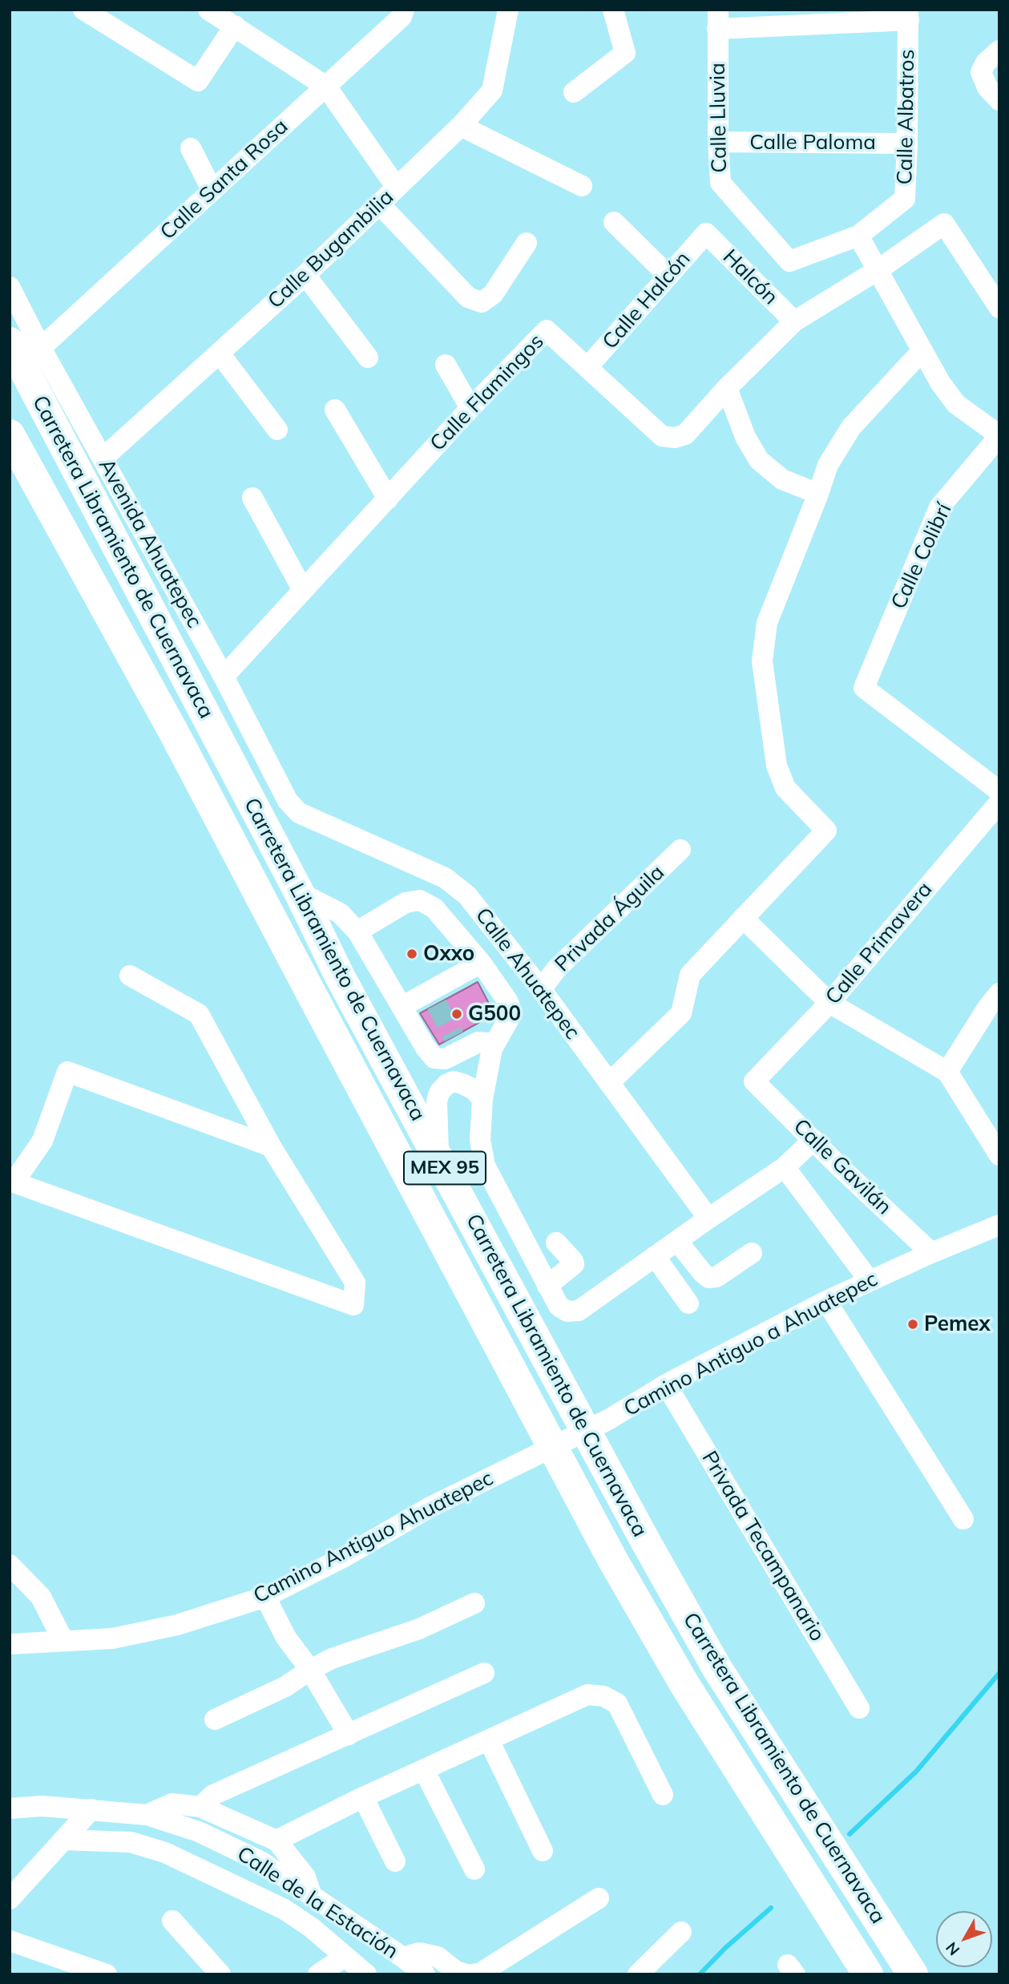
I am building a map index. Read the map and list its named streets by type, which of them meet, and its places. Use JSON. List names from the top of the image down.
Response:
{
  "streets": {
    "highway": ["Carretera Libramiento de Cuernavaca", "MEX 95"],
    "street": [
      "Calle Albatros",
      "Calle Lluvia",
      "Calle Paloma",
      "Calle Santa Rosa",
      "Calle Bugambilia",
      "Halcón",
      "Calle Halcón",
      "Calle Flamingos",
      "Avenida Ahuatepec",
      "Calle Colibrí",
      "Privada Águila",
      "Calle Primavera",
      "Calle Ahuatepec",
      "Calle Gavilán",
      "Camino Antiguo a Ahuatepec",
      "Camino Antiguo Ahuatepec",
      "Privada Tecampanario",
      "Calle de la Estación"
    ]
  },
  "crossings": [
    ["Calle Albatros", "Calle Lluvia"],
    ["Calle Albatros", "Calle Paloma"],
    ["Calle Albatros", "Calle Colibrí"],
    ["Calle Lluvia", "Calle Paloma"],
    ["Calle Lluvia", "Calle Colibrí"],
    ["Calle Santa Rosa", "Avenida Ahuatepec"],
    ["Calle Bugambilia", "Avenida Ahuatepec"],
    ["Halcón", "Calle Halcón"],
    ["Halcón", "Calle Flamingos"],
    ["Calle Halcón", "Calle Flamingos"],
    ["Calle Flamingos", "Avenida Ahuatepec"],
    ["Calle Flamingos", "Calle Colibrí"],
    ["Avenida Ahuatepec", "Calle Ahuatepec"],
    ["Privada Águila", "Calle Ahuatepec"],
    ["Calle Primavera", "Calle Gavilán"],
    ["Calle Gavilán", "Camino Antiguo a Ahuatepec"],
    ["Camino Antiguo a Ahuatepec", "Camino Antiguo Ahuatepec"],
    ["Camino Antiguo a Ahuatepec", "Privada Tecampanario"]
  ],
  "places": ["Oxxo", "G500", "Pemex"],
  "north": "bottom left"
}
